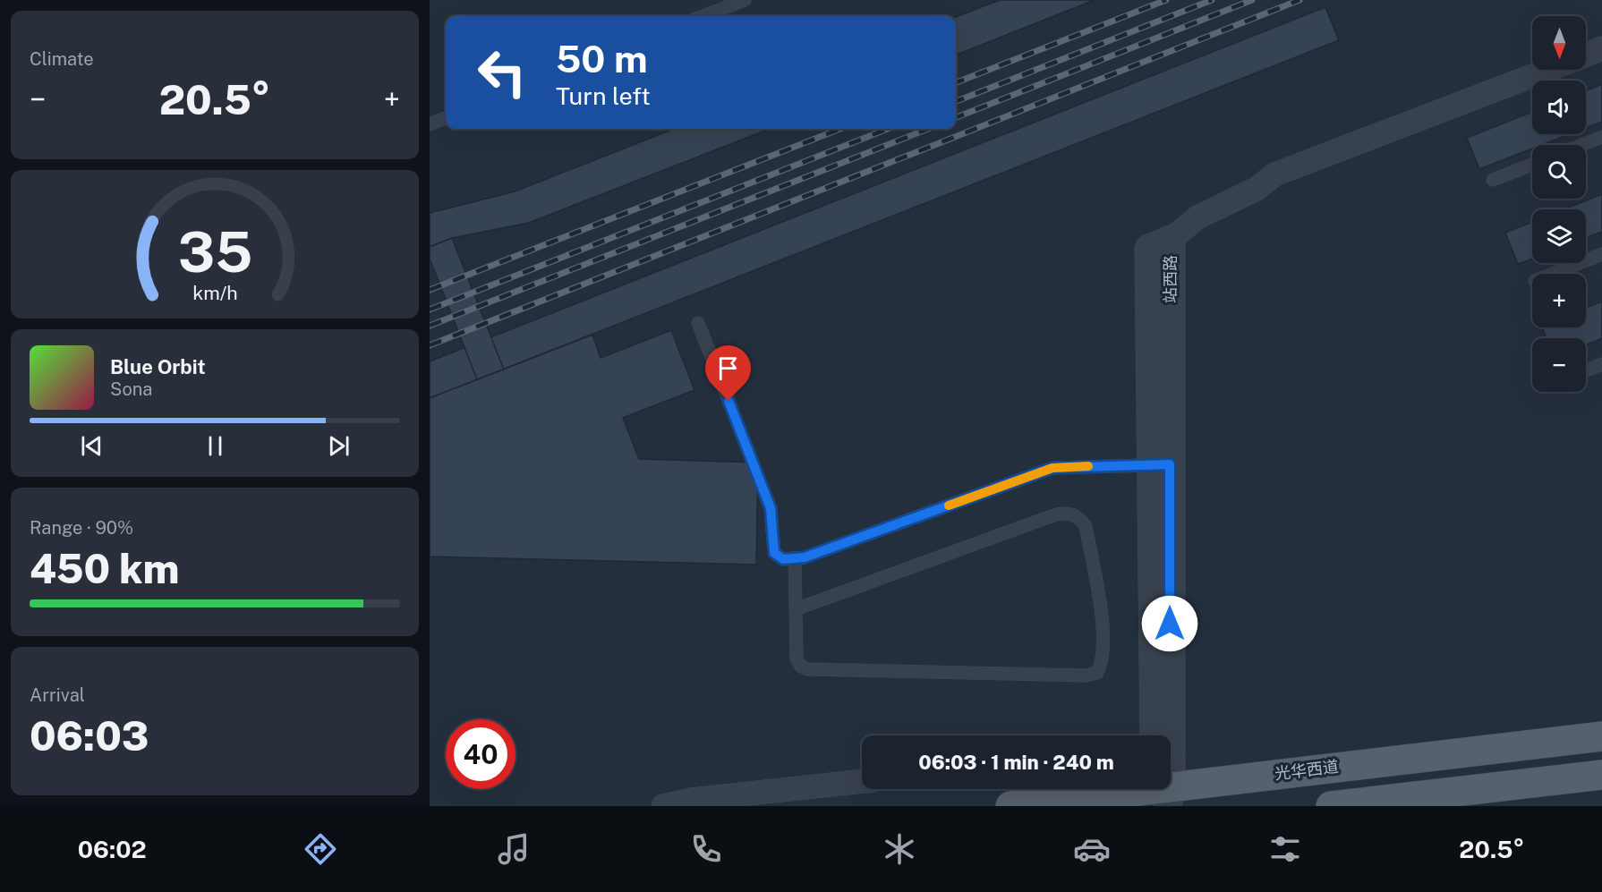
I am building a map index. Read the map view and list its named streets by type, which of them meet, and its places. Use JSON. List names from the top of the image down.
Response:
{
  "streets": {
    "main road": ["光华西道"],
    "street": ["站西路"]
  },
  "north": "bottom",
  "page": {
    "tile": [
      "Climate",
      ["Range · 90%", "450 km"],
      ["Arrival", "06:03"]
    ],
    "map_buttons": ["+", "−"],
    "turn": ["50 m", "Turn left"],
    "heat": ["−", "20.5°", "+"],
    "song": ["Blue Orbit", "Sona"],
    "limit": "40",
    "trip": "06:03 · 1 min · 240 m",
    "tabs": ["06:02", "20.5°"],
    "gauge": ["35", "km/h"]
  }
}
